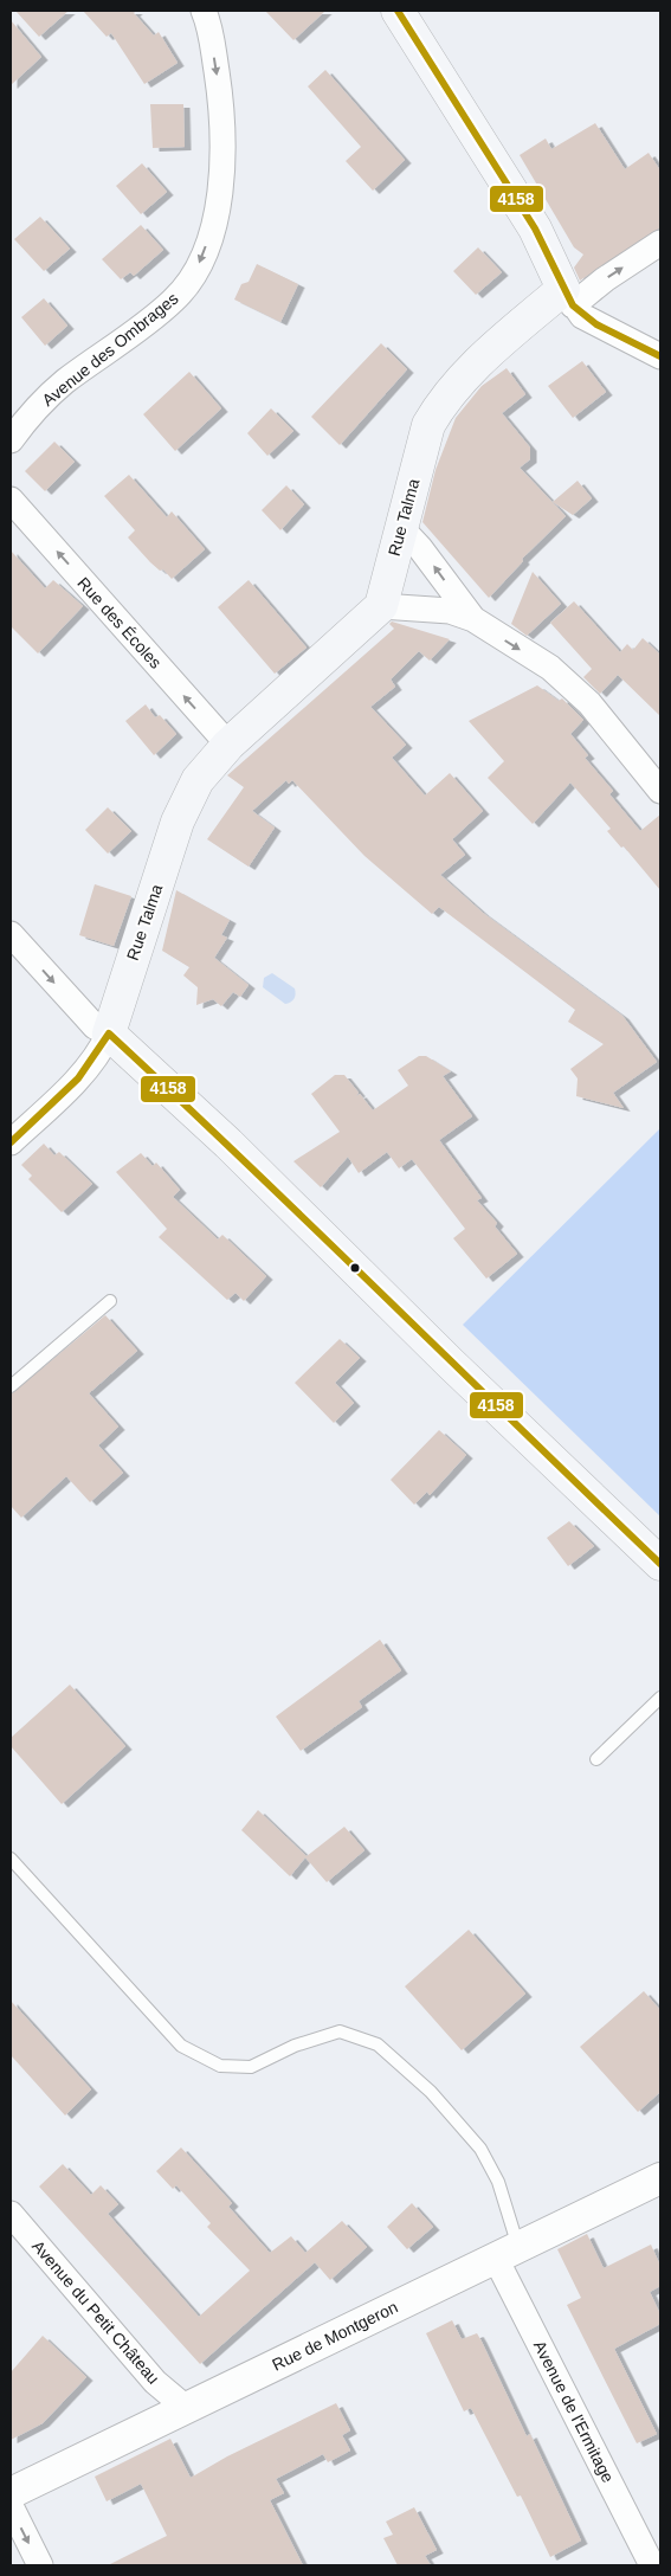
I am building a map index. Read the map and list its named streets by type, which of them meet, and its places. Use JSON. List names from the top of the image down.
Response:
{
  "streets": {
    "main road": ["Rue Talma"],
    "street": [
      "Avenue des Ombrages",
      "Rue des Écoles",
      "Avenue du Petit Château",
      "Rue de Montgeron",
      "Avenue de l'Ermitage"
    ]
  },
  "crossings": [
    ["Rue Talma", "Rue des Écoles"],
    ["Avenue du Petit Château", "Rue de Montgeron"],
    ["Rue de Montgeron", "Avenue de l'Ermitage"]
  ],
  "one_way": ["Avenue des Ombrages", "Rue des Écoles"],
  "lines": ["transit line 4158"]
}
